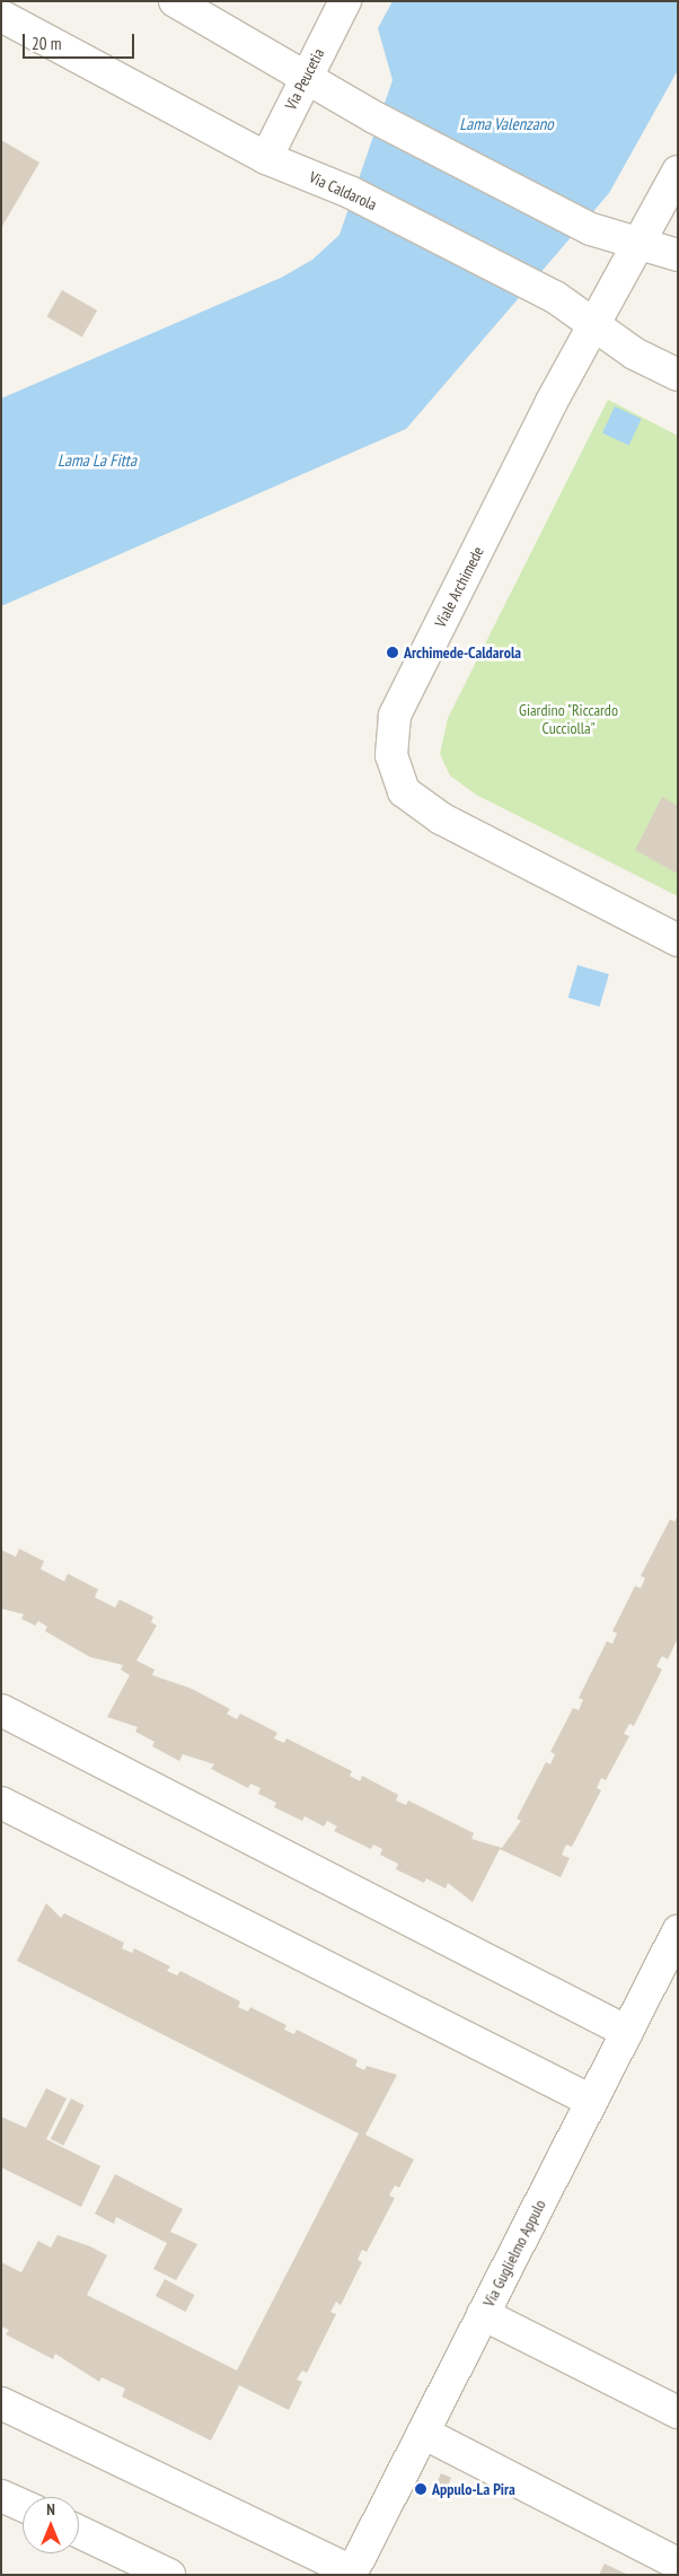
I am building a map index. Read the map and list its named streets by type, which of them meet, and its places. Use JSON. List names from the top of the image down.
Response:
{
  "streets": {
    "street": [
      "Via Peucetia",
      "Via Caldarola",
      "Viale Archimede",
      "Via Guglielmo Appulo"
    ]
  },
  "crossings": [
    ["Via Peucetia", "Via Caldarola"],
    ["Via Caldarola", "Viale Archimede"]
  ],
  "water": ["Lama Valenzano", "Lama La Fitta"],
  "parks": ["Giardino \"Riccardo Cucciolla\""],
  "places": ["Archimede-Caldarola", "Appulo-La Pira"],
  "scale_bar": "20 m",
  "north": "top"
}
